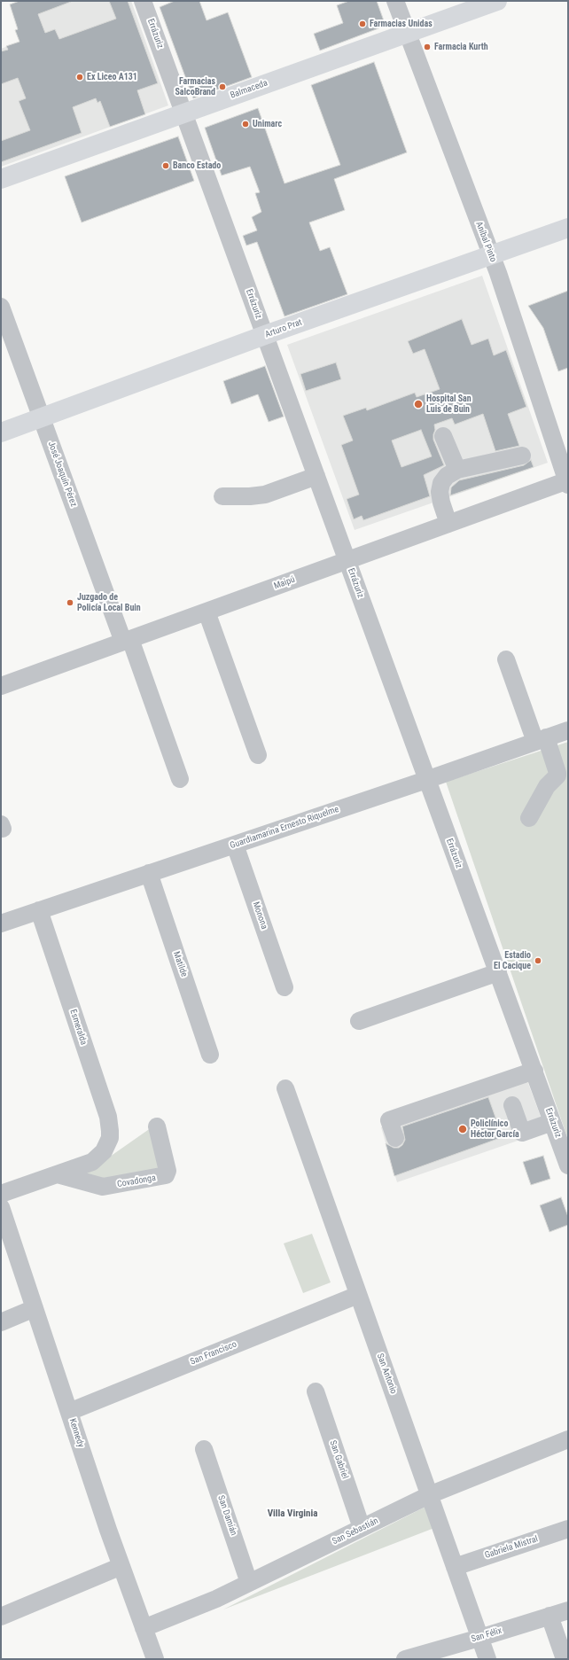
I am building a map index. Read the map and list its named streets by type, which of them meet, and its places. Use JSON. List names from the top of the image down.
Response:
{
  "streets": {
    "main road": ["Balmaceda", "Arturo Prat"],
    "street": [
      "Errázuriz",
      "Aníbal Pinto",
      "José Joaquín Pérez",
      "Maipú",
      "Guardiamarina Ernesto Riquelme",
      "Monona",
      "Matilde",
      "Esmeralda",
      "Covadonga",
      "San Francisco",
      "San Antonio",
      "Kennedy",
      "San Gabriel",
      "San Damián",
      "San Sebastián",
      "Gabriela Mistral",
      "San Félix"
    ]
  },
  "crossings": [
    ["Errázuriz", "Balmaceda"],
    ["Errázuriz", "Arturo Prat"],
    ["Errázuriz", "Maipú"],
    ["Errázuriz", "Guardiamarina Ernesto Riquelme"],
    ["Balmaceda", "Aníbal Pinto"],
    ["Aníbal Pinto", "Arturo Prat"],
    ["Aníbal Pinto", "Maipú"],
    ["Arturo Prat", "José Joaquín Pérez"],
    ["José Joaquín Pérez", "Maipú"],
    ["Guardiamarina Ernesto Riquelme", "Monona"],
    ["Guardiamarina Ernesto Riquelme", "Matilde"],
    ["Guardiamarina Ernesto Riquelme", "Esmeralda"],
    ["Esmeralda", "Covadonga"],
    ["San Francisco", "San Antonio"],
    ["San Francisco", "Kennedy"],
    ["San Antonio", "San Sebastián"],
    ["San Antonio", "Gabriela Mistral"],
    ["San Antonio", "San Félix"],
    ["Kennedy", "San Sebastián"],
    ["San Gabriel", "San Sebastián"],
    ["San Damián", "San Sebastián"]
  ],
  "districts": ["Villa Virginia"],
  "places": [
    "Farmacias Unidas",
    "Farmacia Kurth",
    "Ex Liceo A131",
    "Farmacias SalcoBrand",
    "Unimarc",
    "Banco Estado",
    "Hospital San Luis de Buin",
    "Juzgado de Policía Local Buin",
    "Estadio El Cacique",
    "Policlínico Héctor García"
  ]
}
